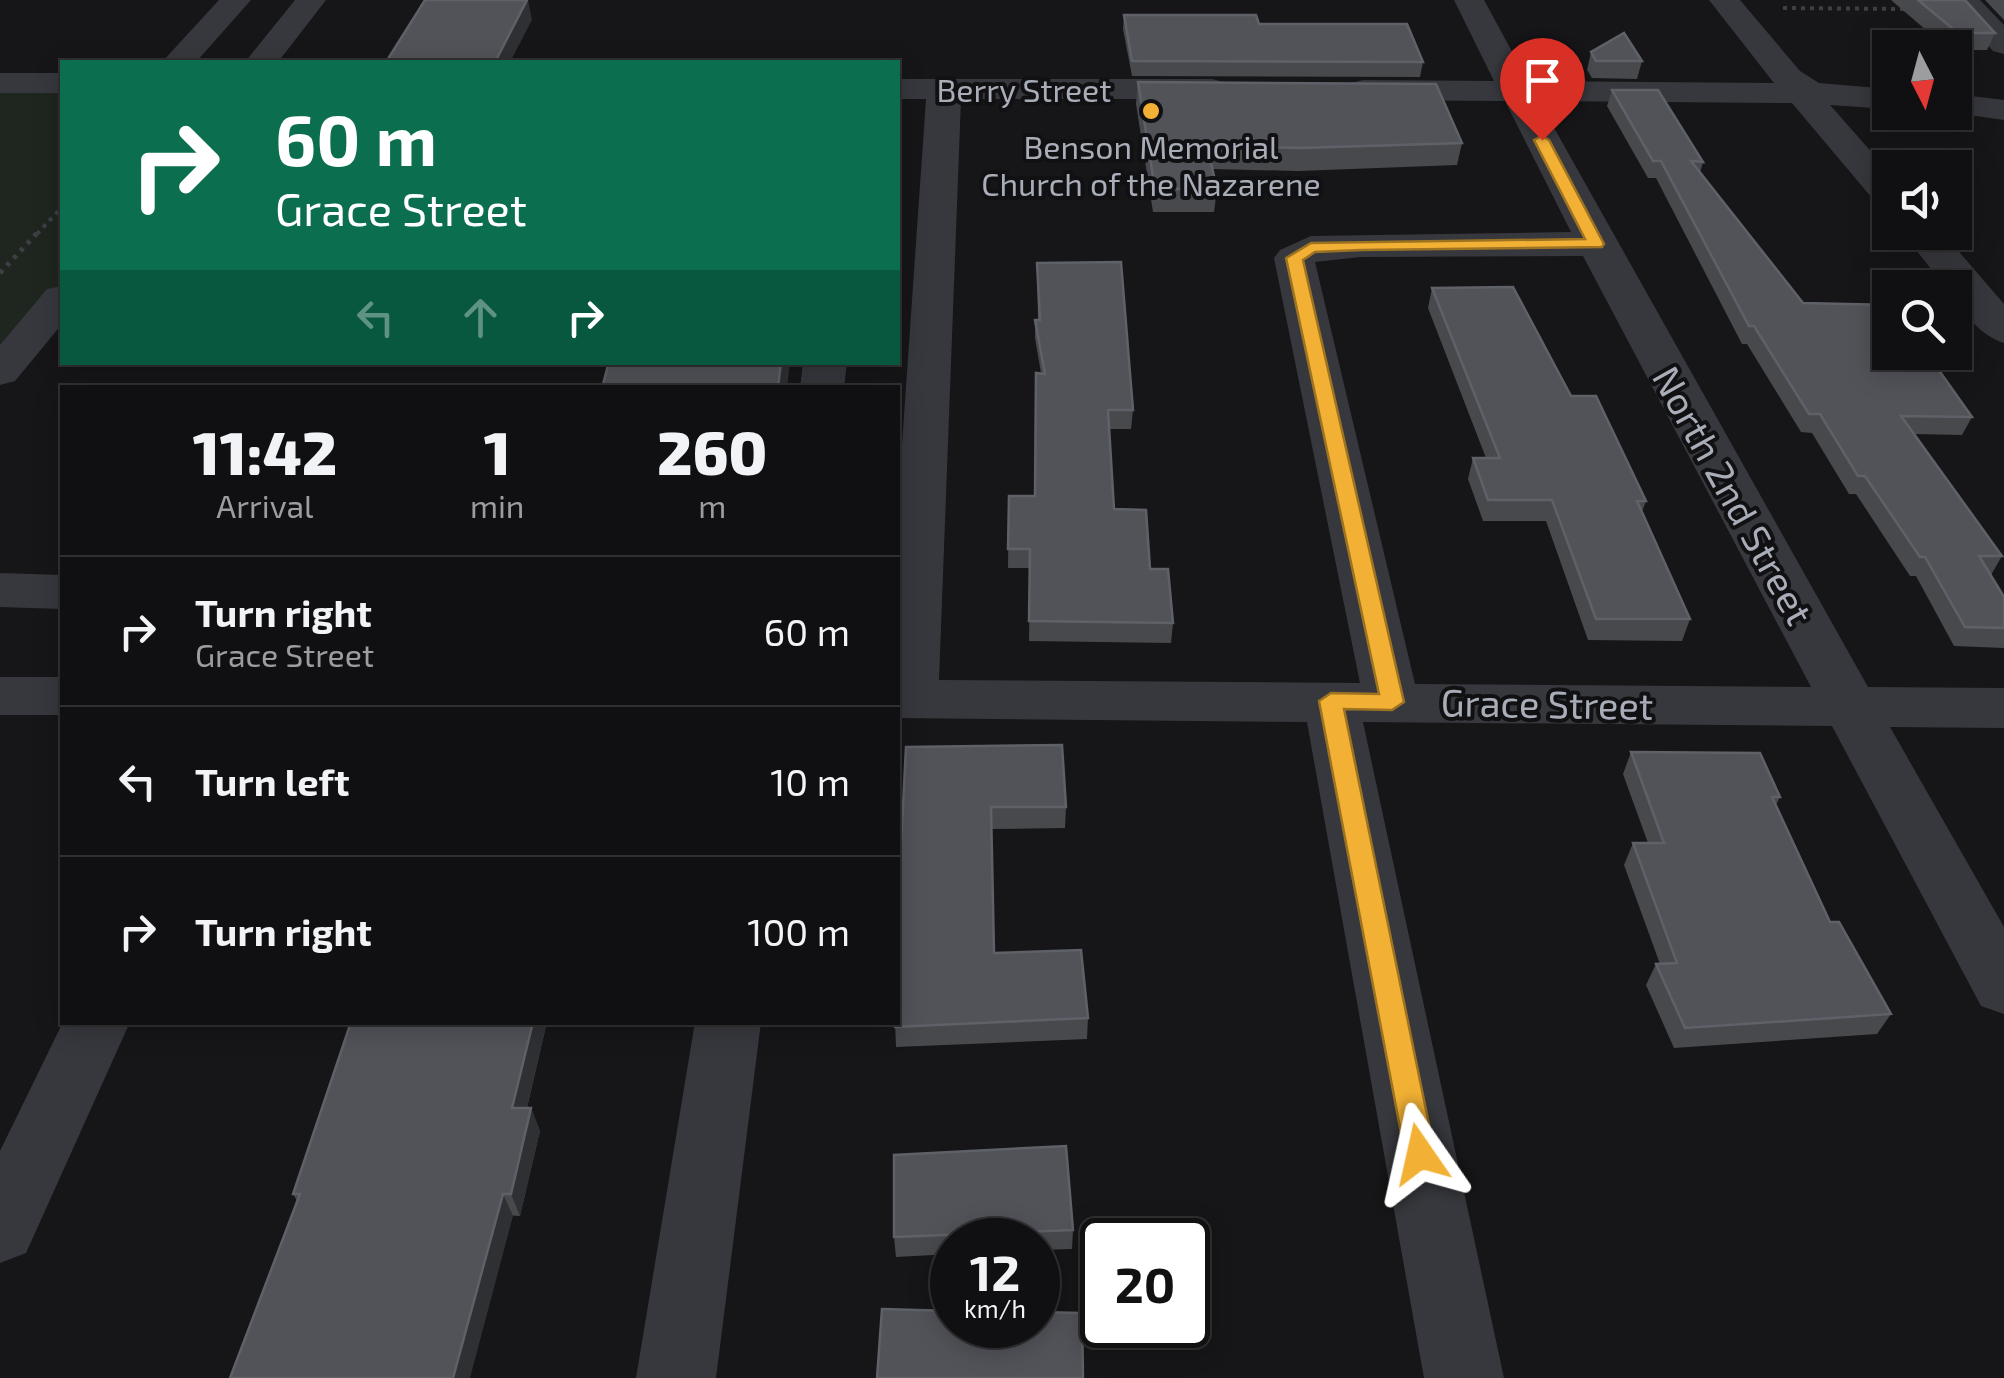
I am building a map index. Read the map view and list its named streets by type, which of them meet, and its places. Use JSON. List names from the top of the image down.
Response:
{
  "streets": {
    "street": ["Berry Street", "North 2nd Street", "Grace Street"]
  },
  "crossings": [
    ["North 2nd Street", "Grace Street"]
  ],
  "places": ["Benson Memorial Church of the Nazarene"],
  "north": "bottom",
  "page": {
    "turn": ["60 m", "Grace Street"],
    "eta": [
      "11:42",
      "Arrival",
      "1",
      "min",
      "260",
      "m"
    ],
    "list": [
      {
        "name": "Turn right",
        "note": "Grace Street",
        "value": "60 m"
      },
      {
        "name": "Turn left",
        "value": "10 m"
      },
      {
        "name": "Turn right",
        "value": "100 m"
      }
    ],
    "speed": "12 km/h",
    "limit": "20"
  }
}
